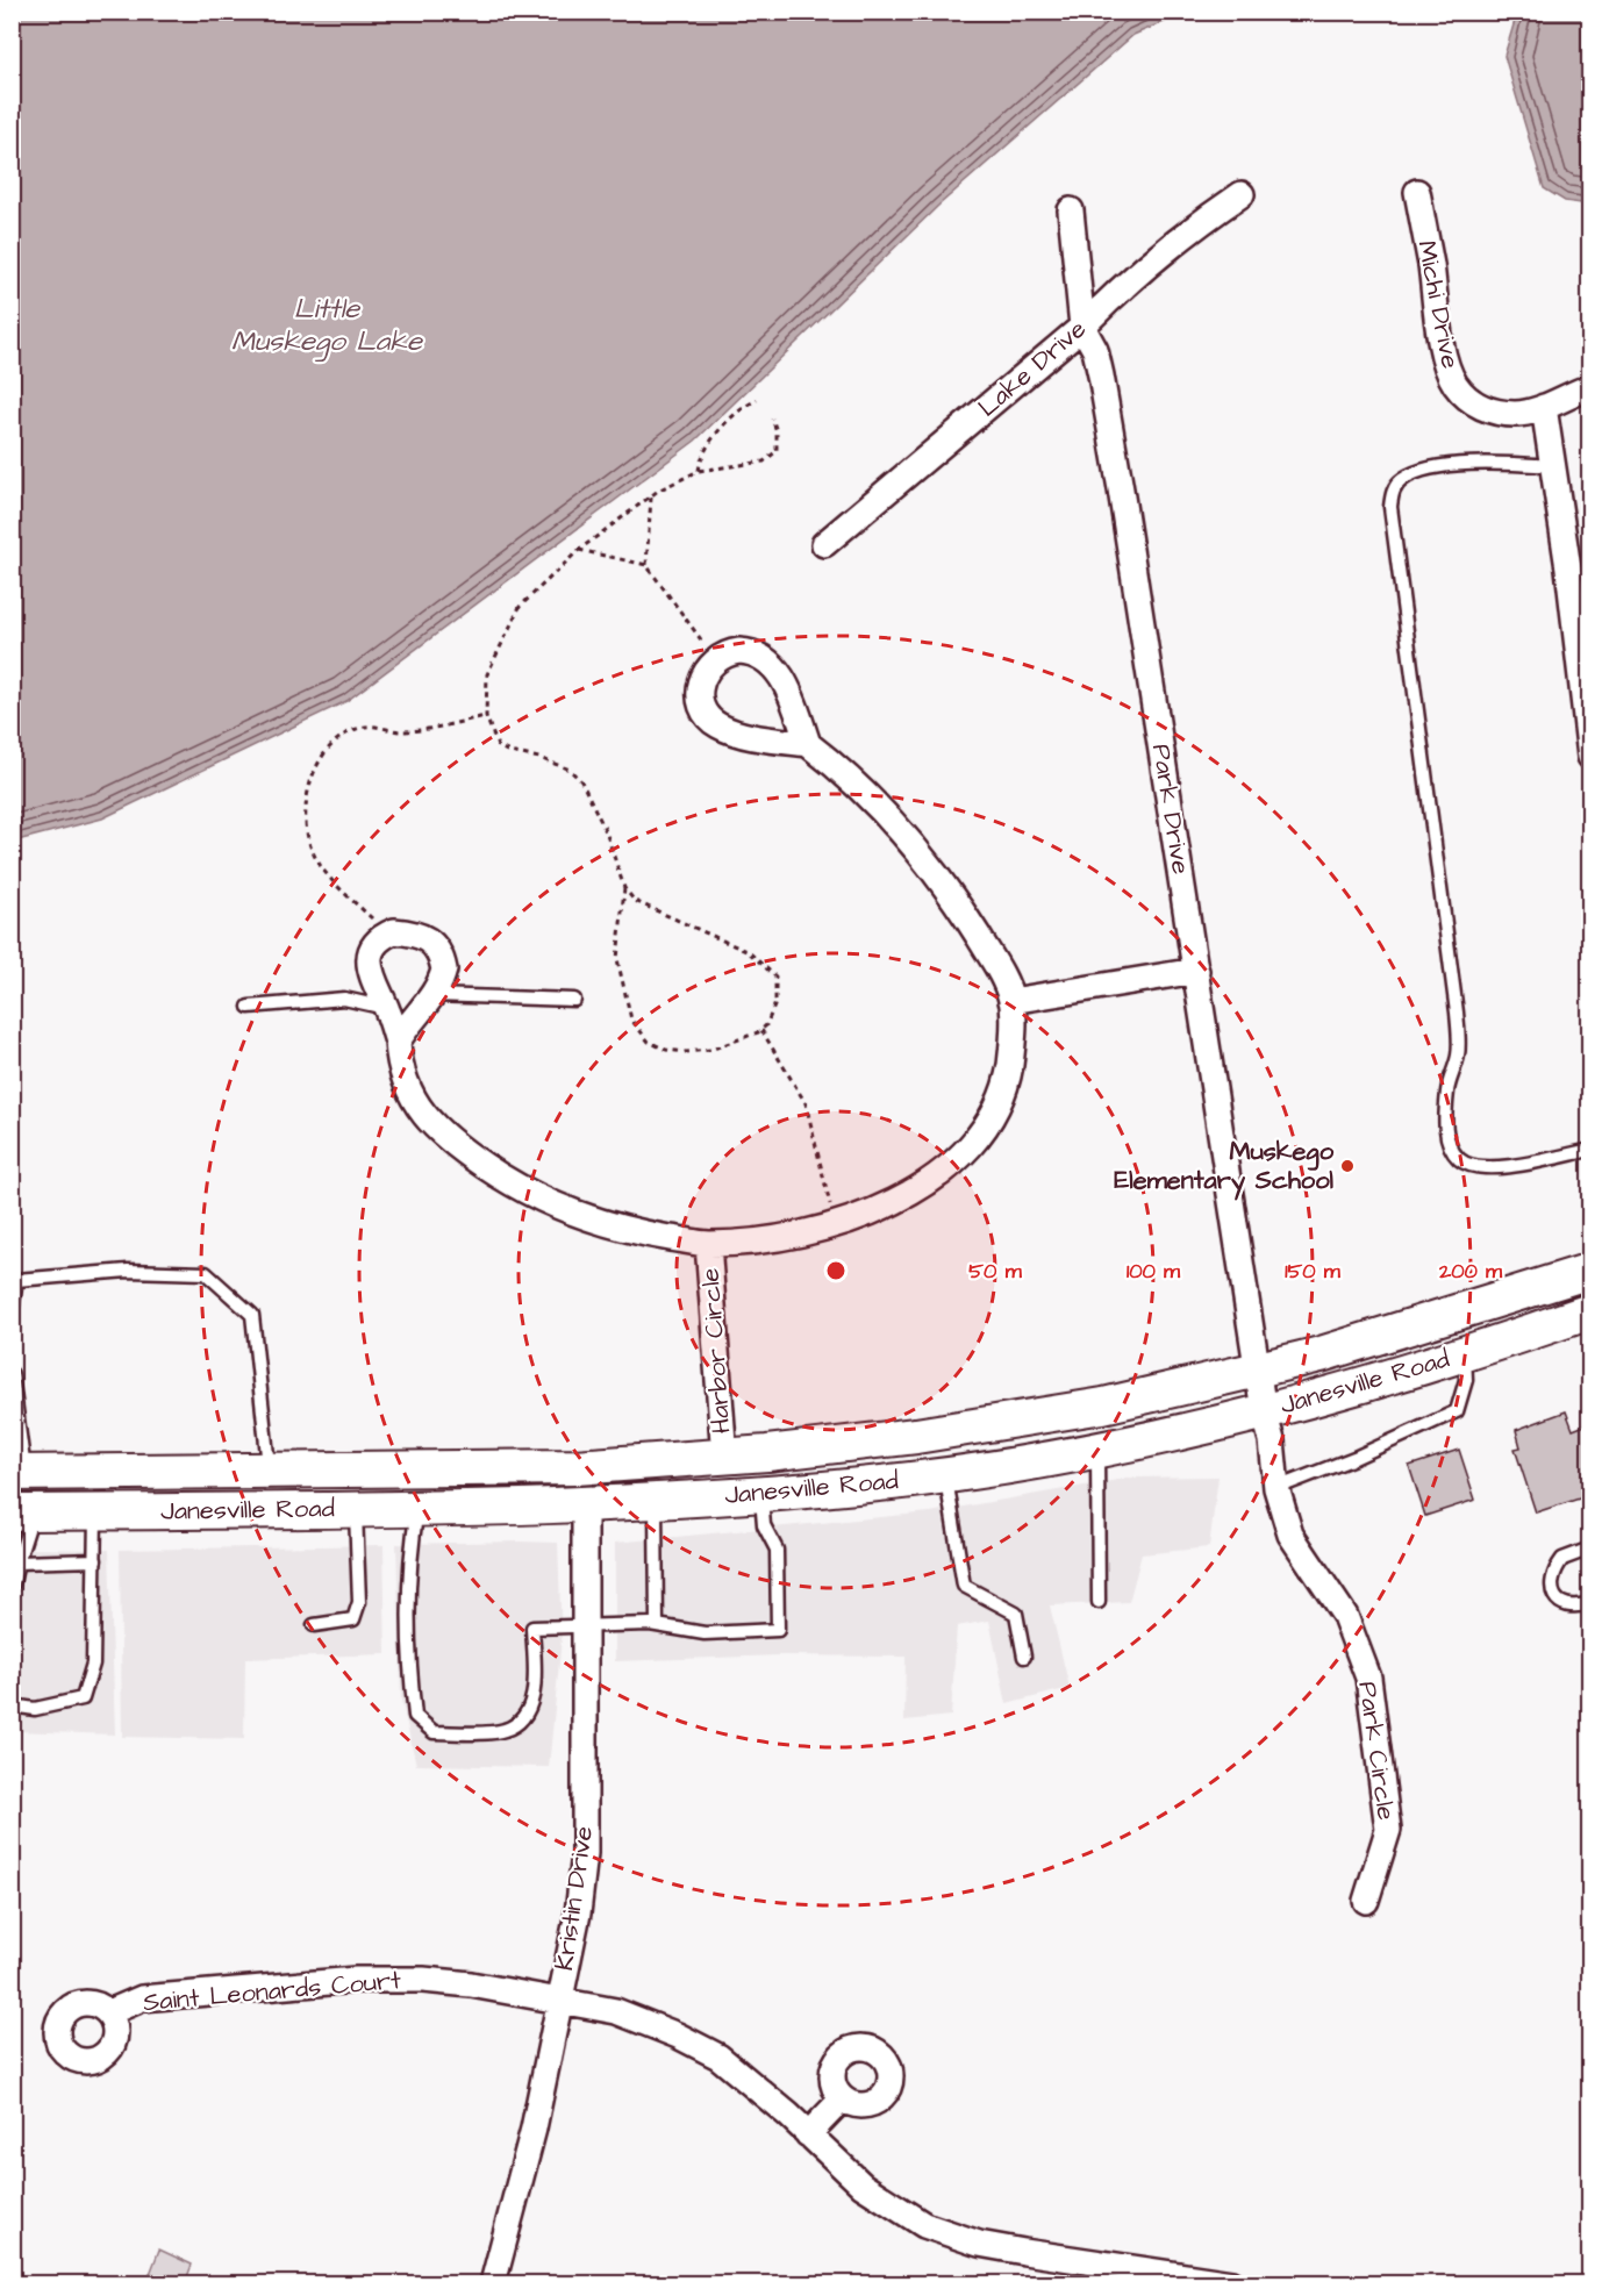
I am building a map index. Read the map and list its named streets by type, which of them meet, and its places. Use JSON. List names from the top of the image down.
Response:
{
  "streets": {
    "main road": ["Janesville Road"],
    "street": [
      "Michi Drive",
      "Lake Drive",
      "Park Drive",
      "Harbor Circle",
      "Park Circle",
      "Kristin Drive",
      "Saint Leonards Court"
    ]
  },
  "crossings": [
    ["Lake Drive", "Park Drive"],
    ["Park Drive", "Janesville Road"],
    ["Park Drive", "Park Circle"],
    ["Harbor Circle", "Janesville Road"],
    ["Janesville Road", "Park Circle"],
    ["Janesville Road", "Kristin Drive"],
    ["Kristin Drive", "Saint Leonards Court"]
  ],
  "water": ["Little Muskego Lake"],
  "places": ["Muskego Elementary School"],
  "rings": [
    "50 m",
    "100 m",
    "150 m",
    "200 m"
  ]
}
